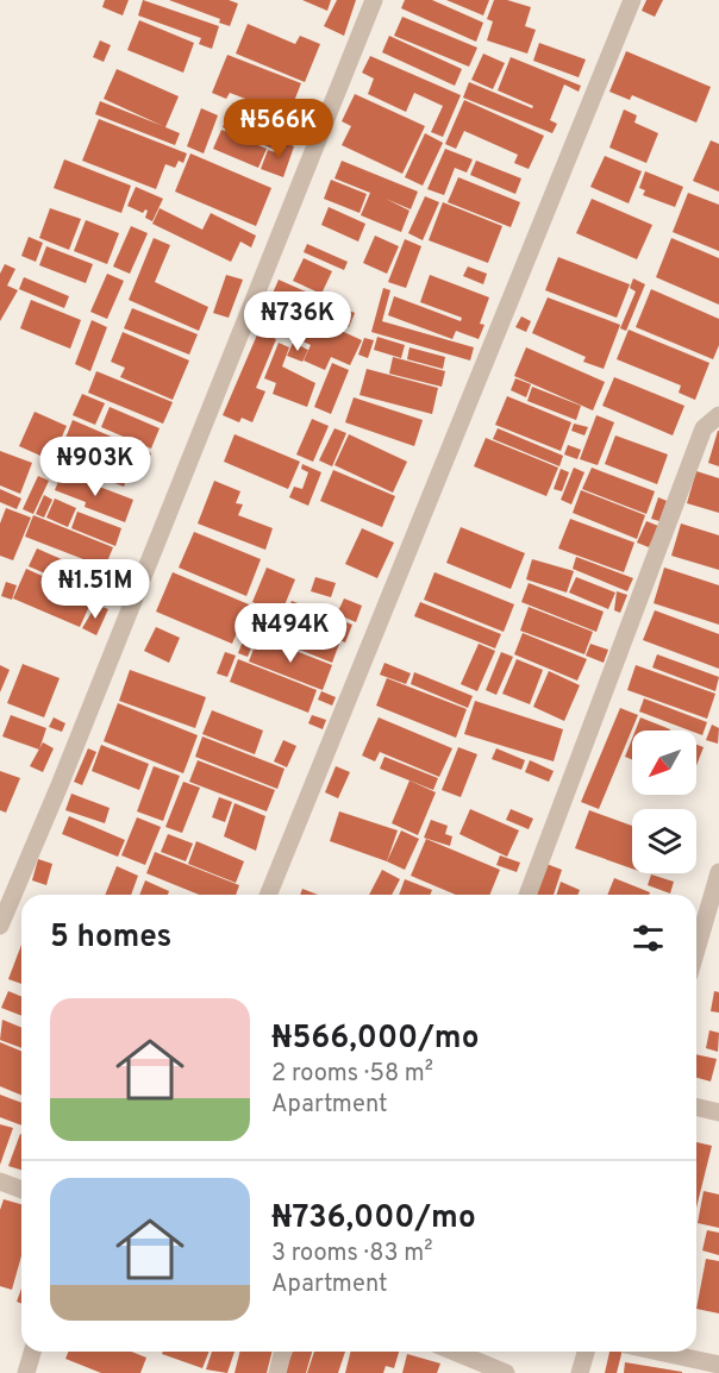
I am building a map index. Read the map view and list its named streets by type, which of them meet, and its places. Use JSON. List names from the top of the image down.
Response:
{
  "north": "bottom left",
  "page": {
    "price": [
      "₦566K",
      "₦736K",
      "₦903K",
      "₦1.51M",
      "₦494K"
    ],
    "heading": "5 homes",
    "list": [
      {
        "name": "₦566,000/mo",
        "note": "2 rooms · 58 m² · Apartment"
      },
      {
        "name": "₦736,000/mo",
        "note": "3 rooms · 83 m² · Apartment"
      }
    ]
  }
}
